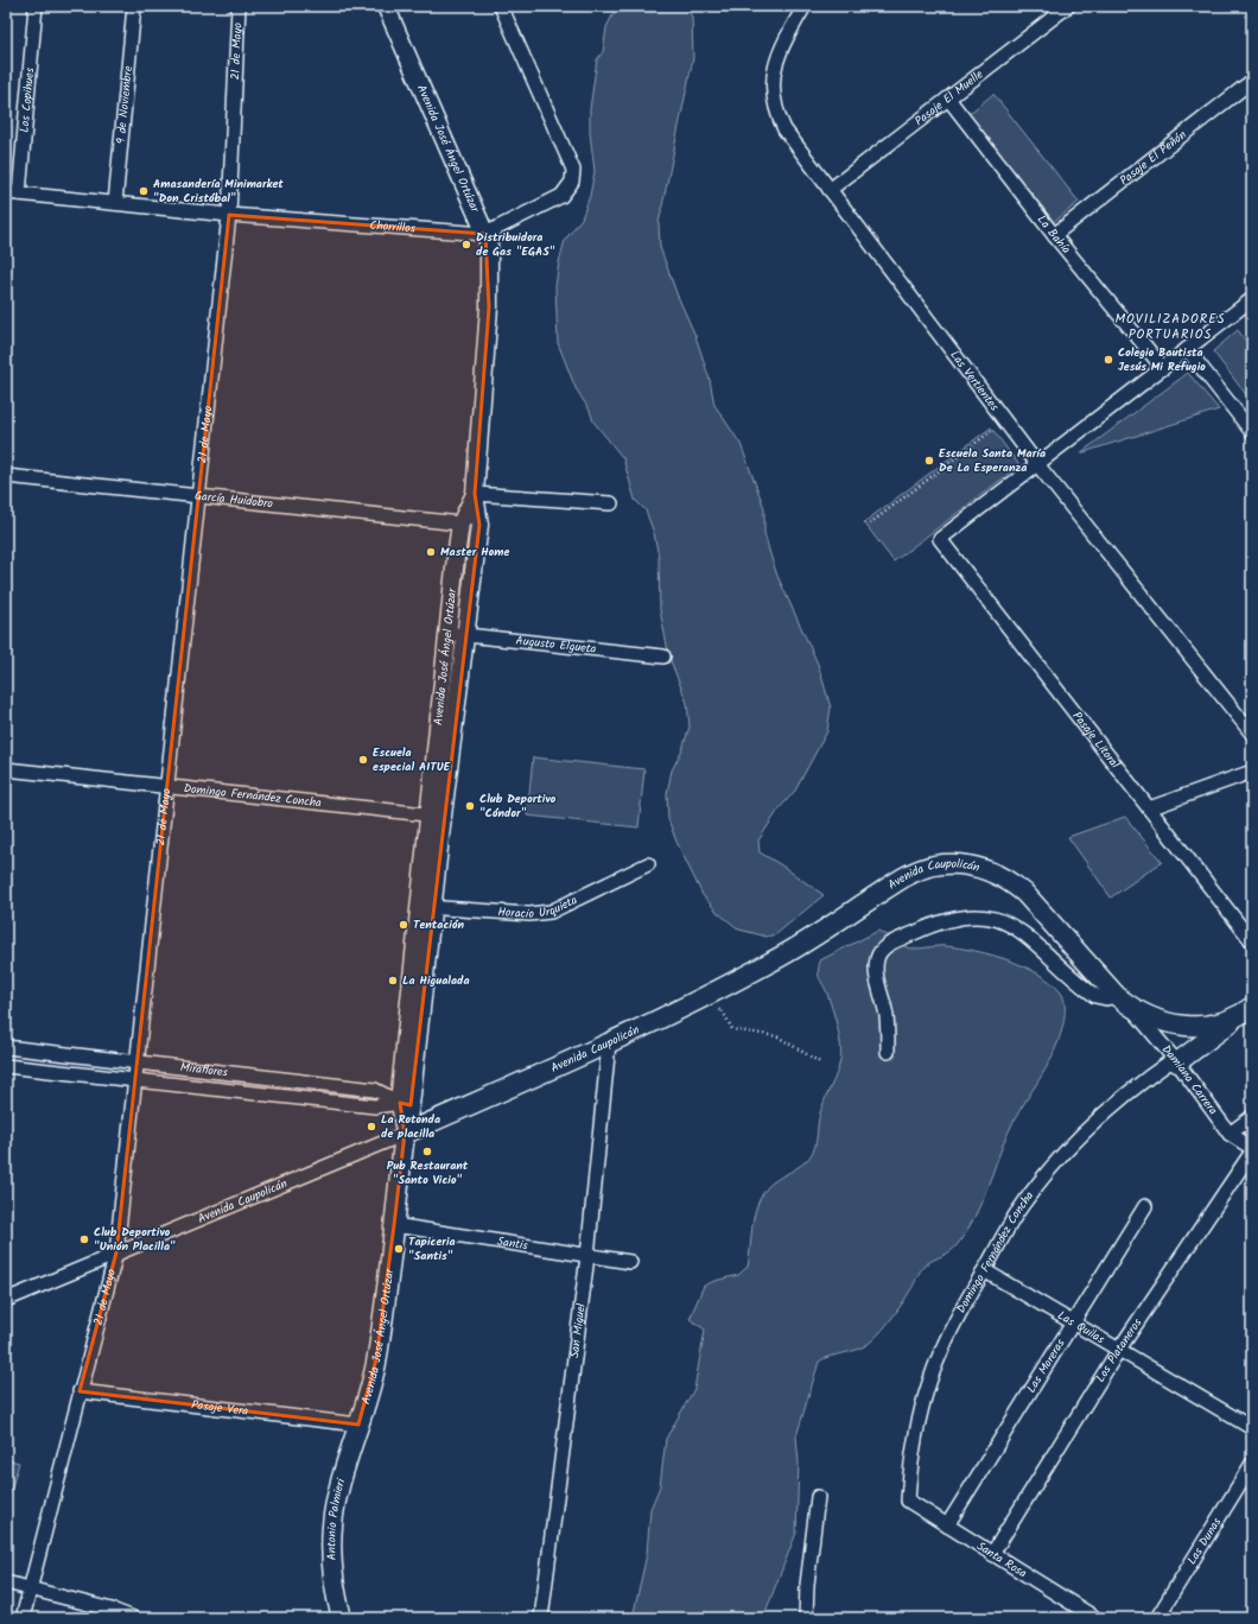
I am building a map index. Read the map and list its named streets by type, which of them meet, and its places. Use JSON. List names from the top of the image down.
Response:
{
  "streets": {
    "main road": ["Avenida José Ángel Ortúzar", "Avenida Caupolicán", "Antonio Palmieri"],
    "street": [
      "21 de Mayo",
      "Pasaje El Muelle",
      "Los Copihues",
      "9 de Noviembre",
      "Pasaje El Peñón",
      "Chorrillos",
      "La Bahía",
      "Las Vertientes",
      "García Huidobro",
      "Augusto Elgueta",
      "Pasaje Litoral",
      "Domingo Fernández Concha",
      "Horacio Urquieta",
      "Miraflores",
      "Damiana Carrera",
      "Santis",
      "Las Quilas",
      "San Miguel",
      "Los Plataneros",
      "Las Moreras",
      "Pasaje Vera",
      "Las Dunas",
      "Santa Rosa"
    ]
  },
  "crossings": [
    ["21 de Mayo", "Chorrillos"],
    ["21 de Mayo", "García Huidobro"],
    ["21 de Mayo", "Domingo Fernández Concha"],
    ["21 de Mayo", "Avenida Caupolicán"],
    ["21 de Mayo", "Miraflores"],
    ["21 de Mayo", "Pasaje Vera"],
    ["Pasaje El Muelle", "La Bahía"],
    ["Pasaje El Muelle", "Las Vertientes"],
    ["Los Copihues", "Chorrillos"],
    ["9 de Noviembre", "Chorrillos"],
    ["Avenida José Ángel Ortúzar", "Chorrillos"],
    ["Avenida José Ángel Ortúzar", "García Huidobro"],
    ["Avenida José Ángel Ortúzar", "Augusto Elgueta"],
    ["Avenida José Ángel Ortúzar", "Domingo Fernández Concha"],
    ["Avenida José Ángel Ortúzar", "Avenida Caupolicán"],
    ["Avenida José Ángel Ortúzar", "Horacio Urquieta"],
    ["Avenida José Ángel Ortúzar", "Miraflores"],
    ["Avenida José Ángel Ortúzar", "Santis"],
    ["Avenida José Ángel Ortúzar", "Pasaje Vera"],
    ["Avenida José Ángel Ortúzar", "Antonio Palmieri"],
    ["Pasaje El Peñón", "La Bahía"],
    ["Las Vertientes", "Pasaje Litoral"],
    ["Domingo Fernández Concha", "Damiana Carrera"],
    ["Domingo Fernández Concha", "Las Quilas"],
    ["Domingo Fernández Concha", "Santa Rosa"],
    ["Avenida Caupolicán", "Damiana Carrera"],
    ["Avenida Caupolicán", "San Miguel"],
    ["Damiana Carrera", "Los Plataneros"],
    ["Santis", "San Miguel"],
    ["Las Quilas", "Los Plataneros"],
    ["Las Quilas", "Las Moreras"],
    ["Los Plataneros", "Santa Rosa"],
    ["Las Moreras", "Santa Rosa"],
    ["Pasaje Vera", "Antonio Palmieri"]
  ],
  "districts": ["MOVILIZADORES PORTUARIOS"],
  "places": [
    "Amasandería Minimarket \"Don Cristóbal\"",
    "Distribuidora de Gas \"EGAS\"",
    "Colegio Bautista Jesús Mi Refugio",
    "Escuela Santa María De La Esperanza",
    "Master Home",
    "Escuela especial AITUE",
    "Club Deportivo \"Cóndor\"",
    "Tentación",
    "La Higualada",
    "La Rotonda de placilla",
    "Pub Restaurant \"Santo Vicio\"",
    "Club Deportivo \"Unión Placilla\"",
    "Tapiceria \"Santis\""
  ]
}
